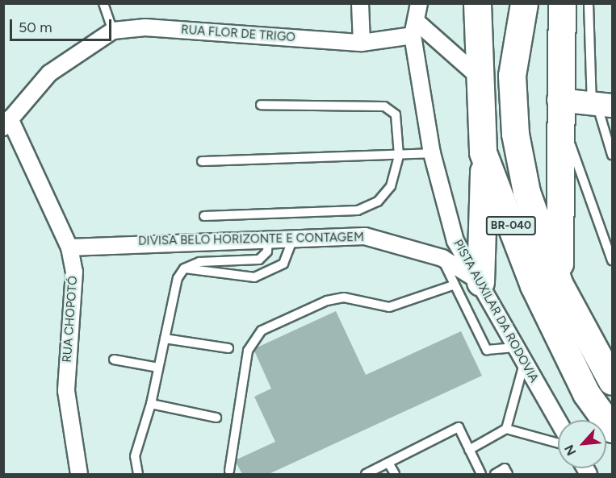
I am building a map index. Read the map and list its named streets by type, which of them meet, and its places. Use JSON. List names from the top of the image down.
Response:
{
  "streets": {
    "highway": ["BR-040"],
    "street": [
      "RUA FLOR DE TRIGO",
      "DIVISA BELO HORIZONTE E CONTAGEM",
      "PISTA AUXILAR DA RODOVIA",
      "RUA CHOPOTÓ"
    ]
  },
  "crossings": [
    ["RUA FLOR DE TRIGO", "PISTA AUXILAR DA RODOVIA"],
    ["RUA FLOR DE TRIGO", "RUA CHOPOTÓ"],
    ["DIVISA BELO HORIZONTE E CONTAGEM", "PISTA AUXILAR DA RODOVIA"],
    ["DIVISA BELO HORIZONTE E CONTAGEM", "RUA CHOPOTÓ"]
  ],
  "scale_bar": "50 m",
  "north": "bottom left"
}
